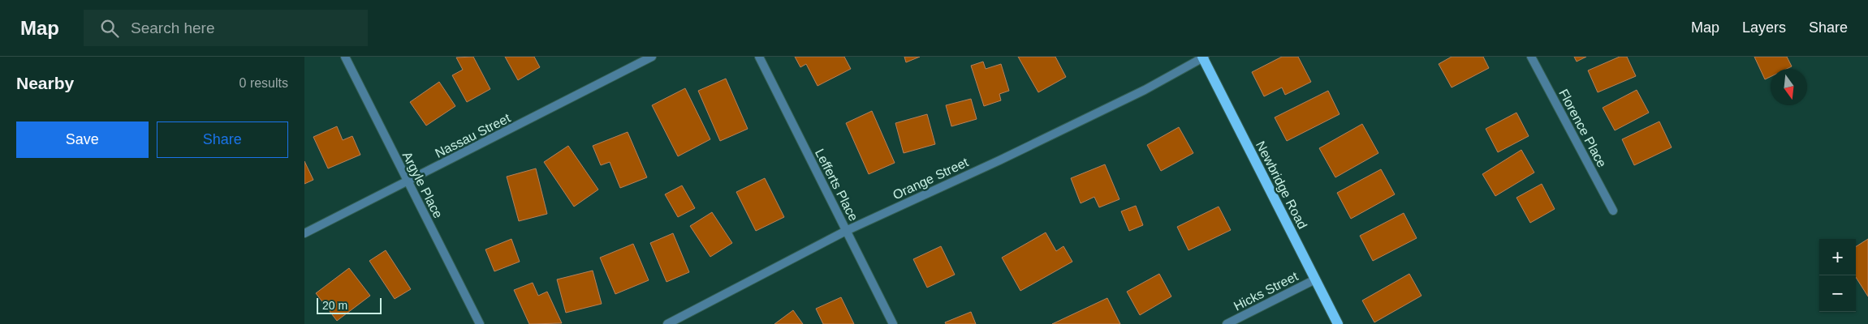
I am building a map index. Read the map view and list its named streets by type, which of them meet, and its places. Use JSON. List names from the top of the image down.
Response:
{
  "streets": {
    "main road": ["Newbridge Road"],
    "street": [
      "Florence Place",
      "Nassau Street",
      "Orange Street",
      "Argyle Place",
      "Lefferts Place",
      "Hicks Street"
    ]
  },
  "crossings": [
    ["Nassau Street", "Argyle Place"],
    ["Orange Street", "Lefferts Place"],
    ["Orange Street", "Newbridge Road"],
    ["Newbridge Road", "Hicks Street"]
  ],
  "scale_bar": "20 m",
  "north": "bottom",
  "page": {
    "header": "Map",
    "search": "Search here",
    "nav": ["Map", "Layers", "Share"],
    "heading": ["Nearby", "0 results"],
    "buttons": ["Save", "Share"],
    "map_buttons": ["+", "−"],
    "scale": "20 m"
  }
}
